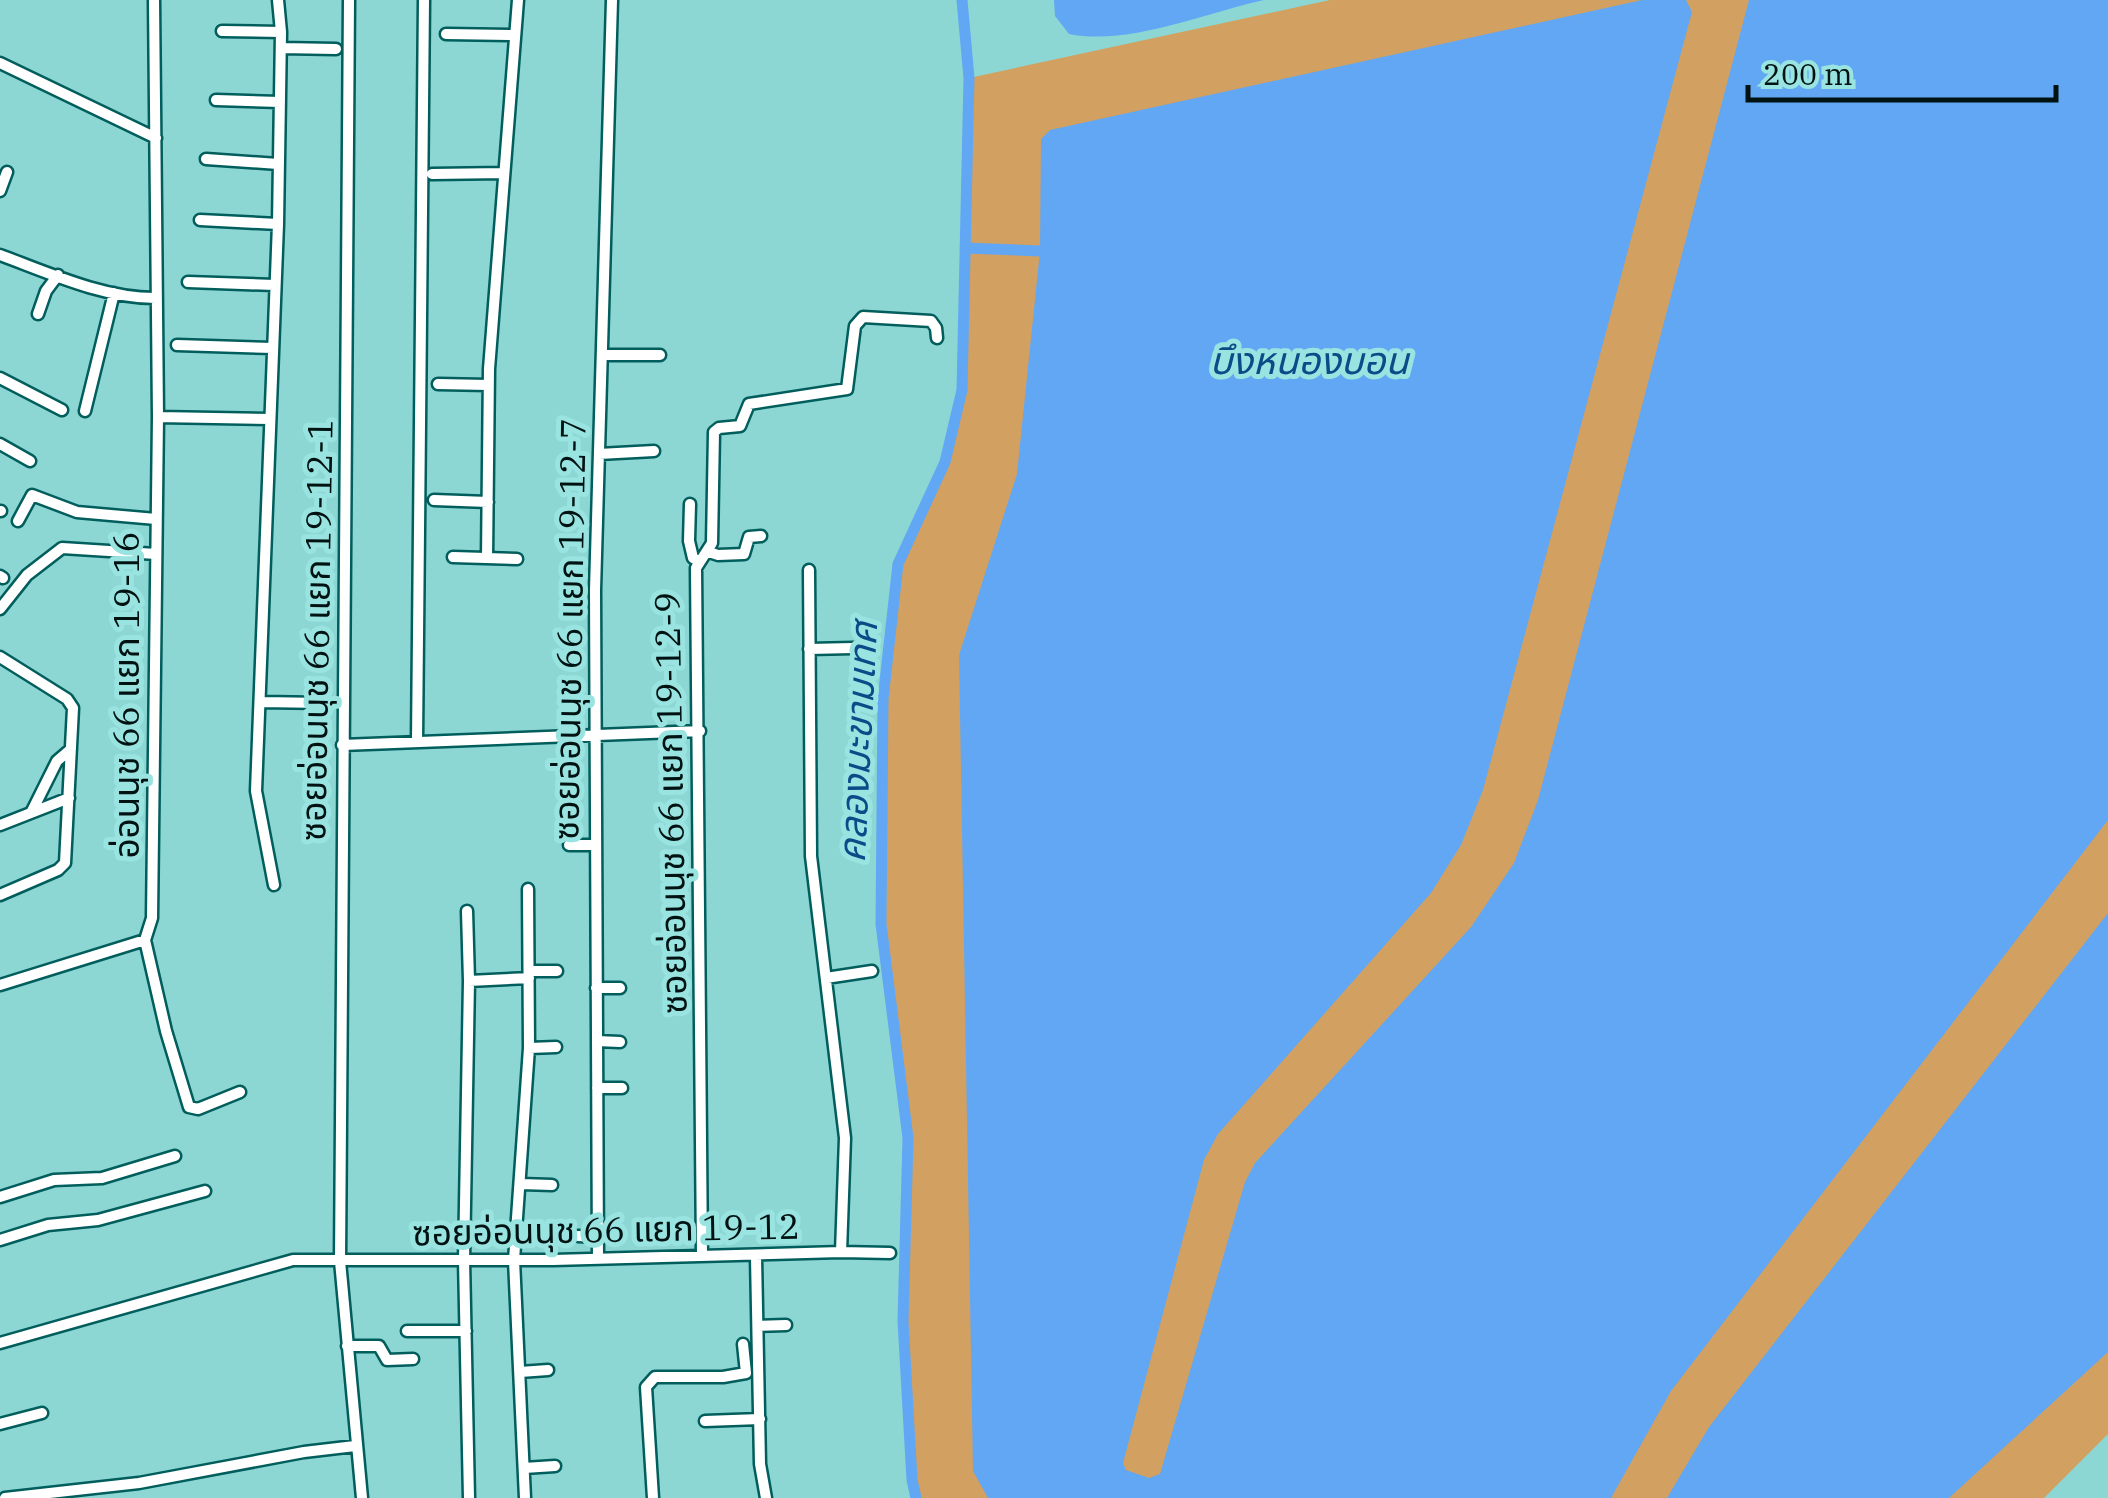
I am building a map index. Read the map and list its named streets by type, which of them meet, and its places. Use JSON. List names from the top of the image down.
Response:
{
  "streets": {
    "street": [
      "ซอยอ่อนนุช 66 แยก 19-12-7",
      "ซอยอ่อนนุช 66 แยก 19-12-1",
      "อ่อนนุช 66 แยก 19-16",
      "ซอยอ่อนนุช 66 แยก 19-12-9",
      "ซอยอ่อนนุช 66 แยก 19-12"
    ]
  },
  "crossings": [
    ["ซอยอ่อนนุช 66 แยก 19-12-7", "ซอยอ่อนนุช 66 แยก 19-12"],
    ["ซอยอ่อนนุช 66 แยก 19-12-1", "ซอยอ่อนนุช 66 แยก 19-12"],
    ["ซอยอ่อนนุช 66 แยก 19-12-9", "ซอยอ่อนนุช 66 แยก 19-12"]
  ],
  "water": ["บึงหนองบอน", "คลองมะขามเทศ"],
  "scale_bar": "200 m"
}
